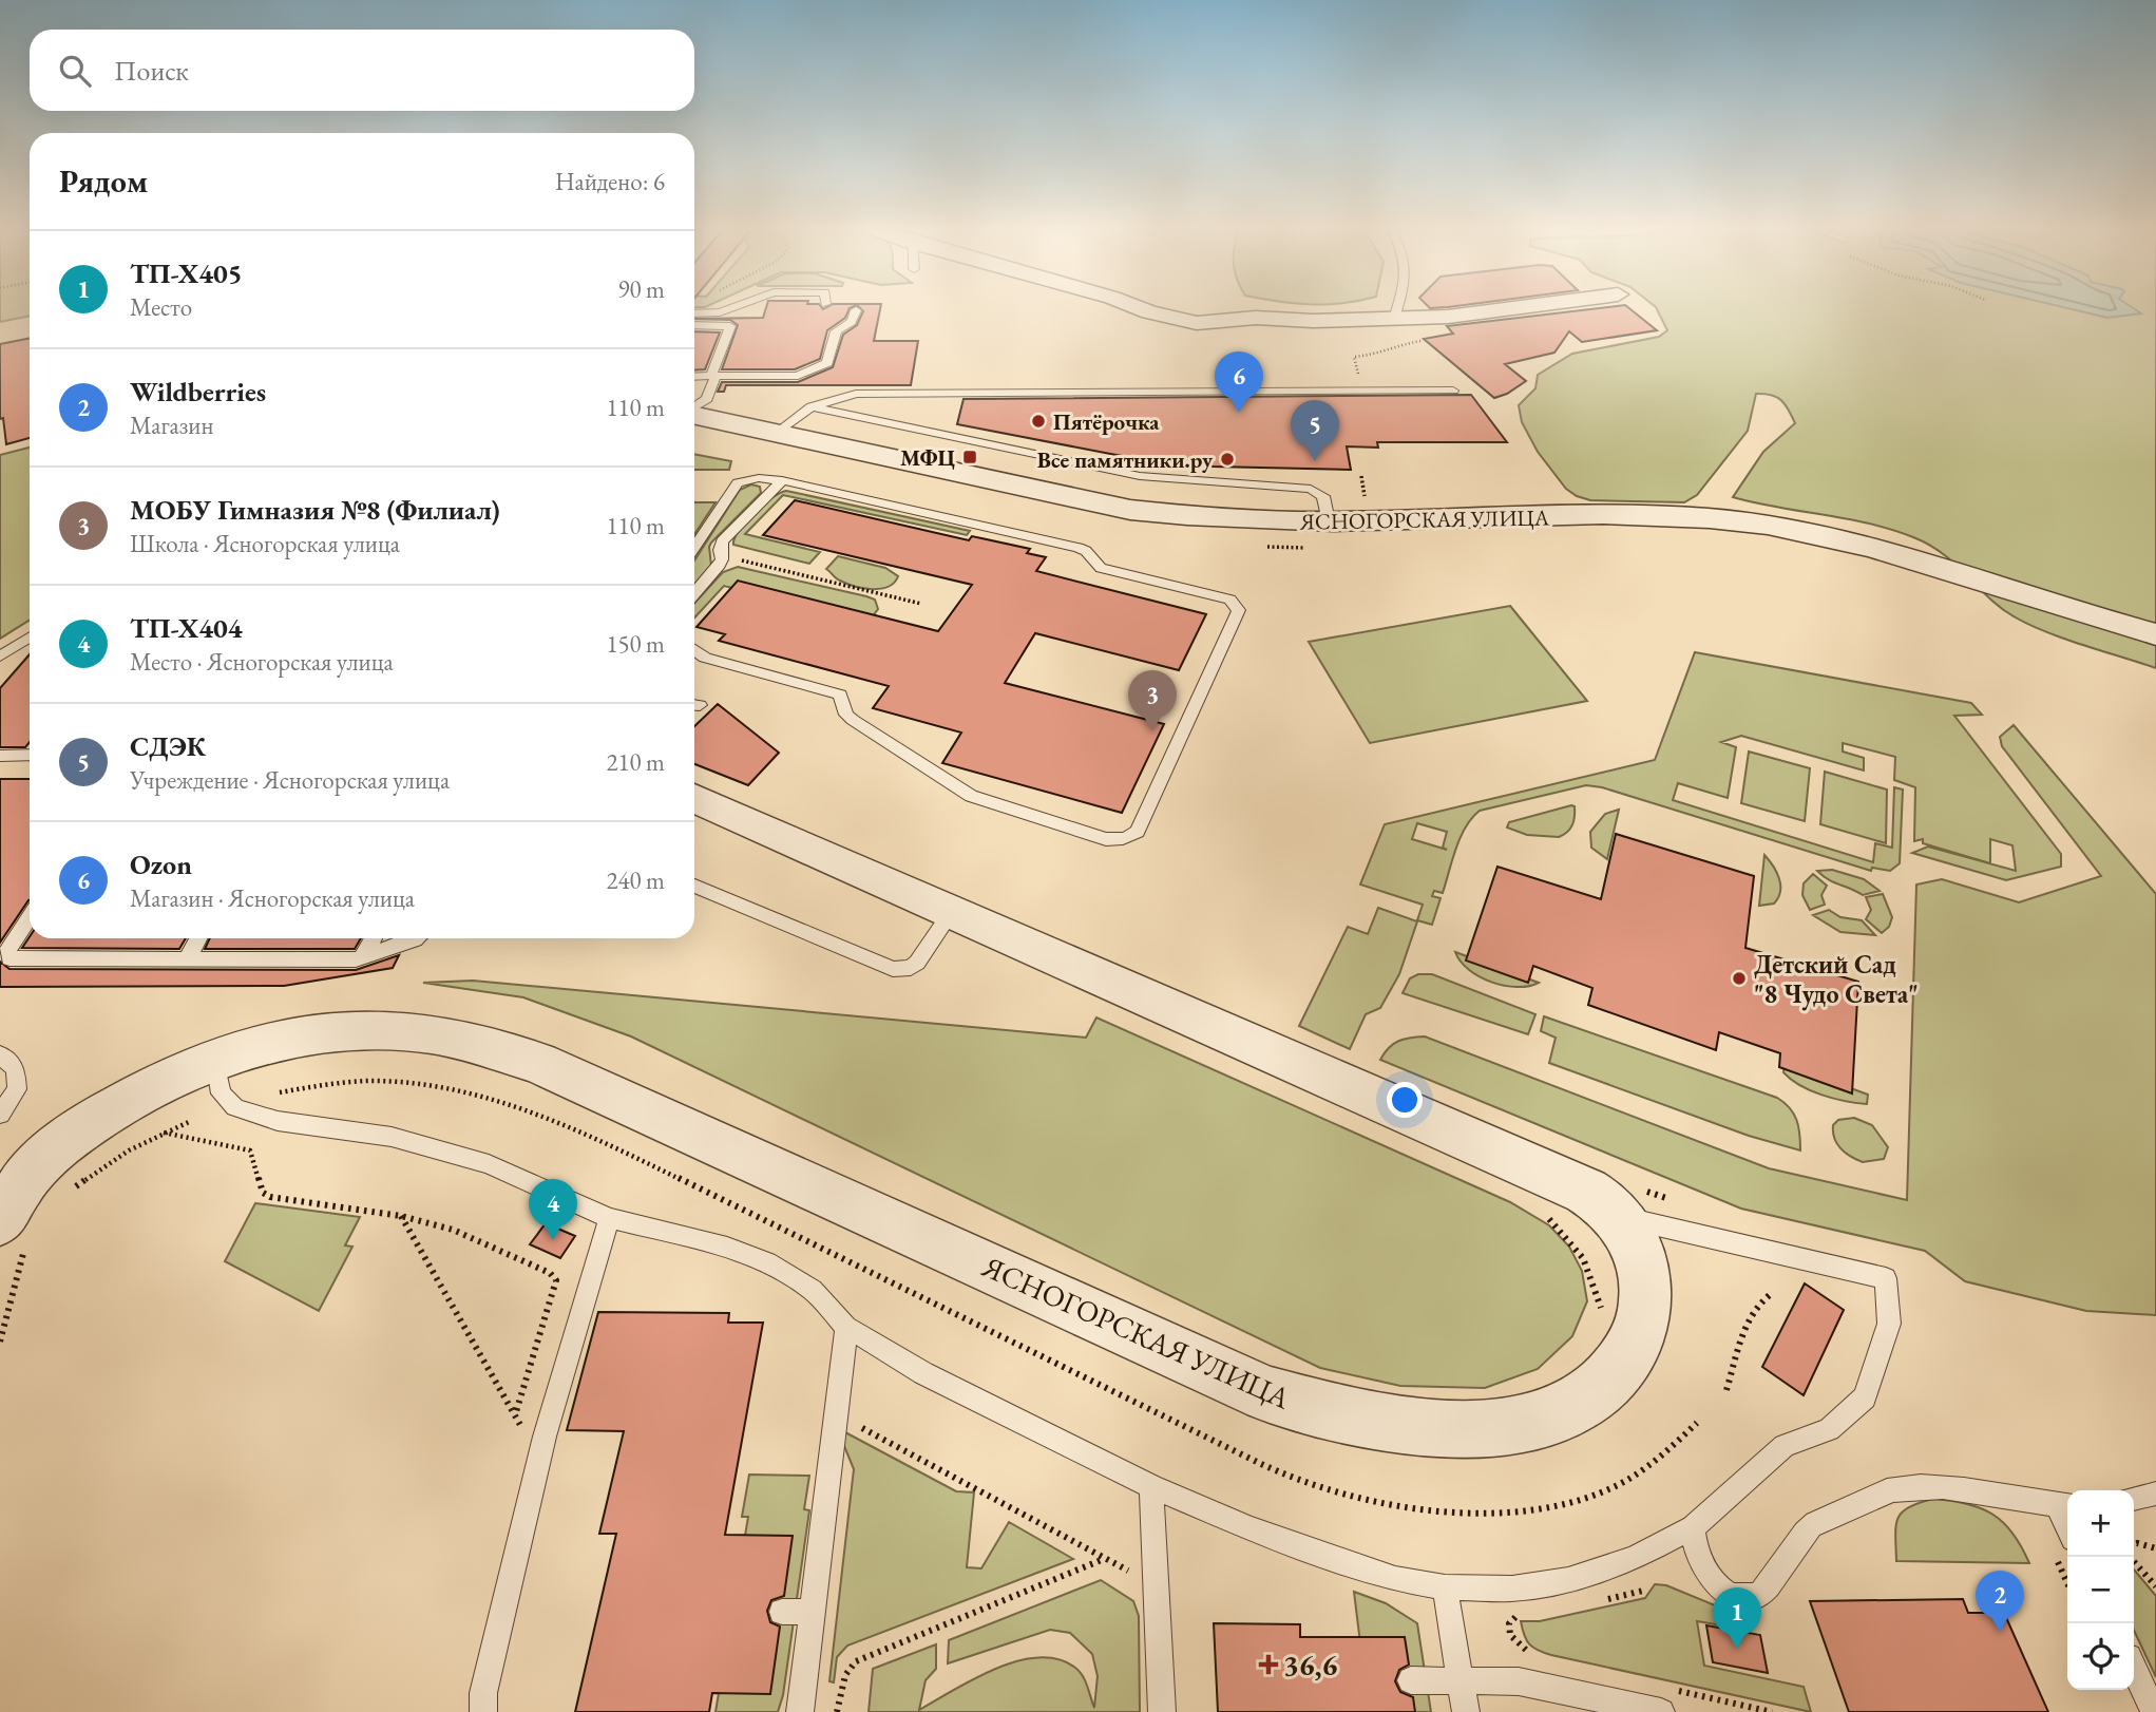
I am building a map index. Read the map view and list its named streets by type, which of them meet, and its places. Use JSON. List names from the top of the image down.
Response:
{
  "streets": {
    "street": ["ЯСНОГОРСКАЯ УЛИЦА"]
  },
  "places": {
    "other": ["Пятёрочка", "Все памятники.ру", "Детский Сад \"8 Чудо Света\""],
    "transit": ["МФЦ"],
    "health": ["36,6"]
  },
  "page": {
    "search": "Поиск",
    "heading": ["Рядом", "Найдено: 6"],
    "list": [
      {
        "mark": "1",
        "name": "ТП-Х405",
        "note": "Место",
        "value": "90 m"
      },
      {
        "mark": "2",
        "name": "Wildberries",
        "note": "Магазин",
        "value": "110 m"
      },
      {
        "mark": "3",
        "name": "МОБУ Гимназия №8 (Филиал)",
        "note": "Школа · Ясногорская улица",
        "value": "110 m"
      },
      {
        "mark": "4",
        "name": "ТП-Х404",
        "note": "Место · Ясногорская улица",
        "value": "150 m"
      },
      {
        "mark": "5",
        "name": "СДЭК",
        "note": "Учреждение · Ясногорская улица",
        "value": "210 m"
      },
      {
        "mark": "6",
        "name": "Ozon",
        "note": "Магазин · Ясногорская улица",
        "value": "240 m"
      }
    ],
    "pins": [
      "6",
      "5",
      "3",
      "4",
      "2",
      "1"
    ],
    "map_buttons": ["+", "−"]
  }
}
